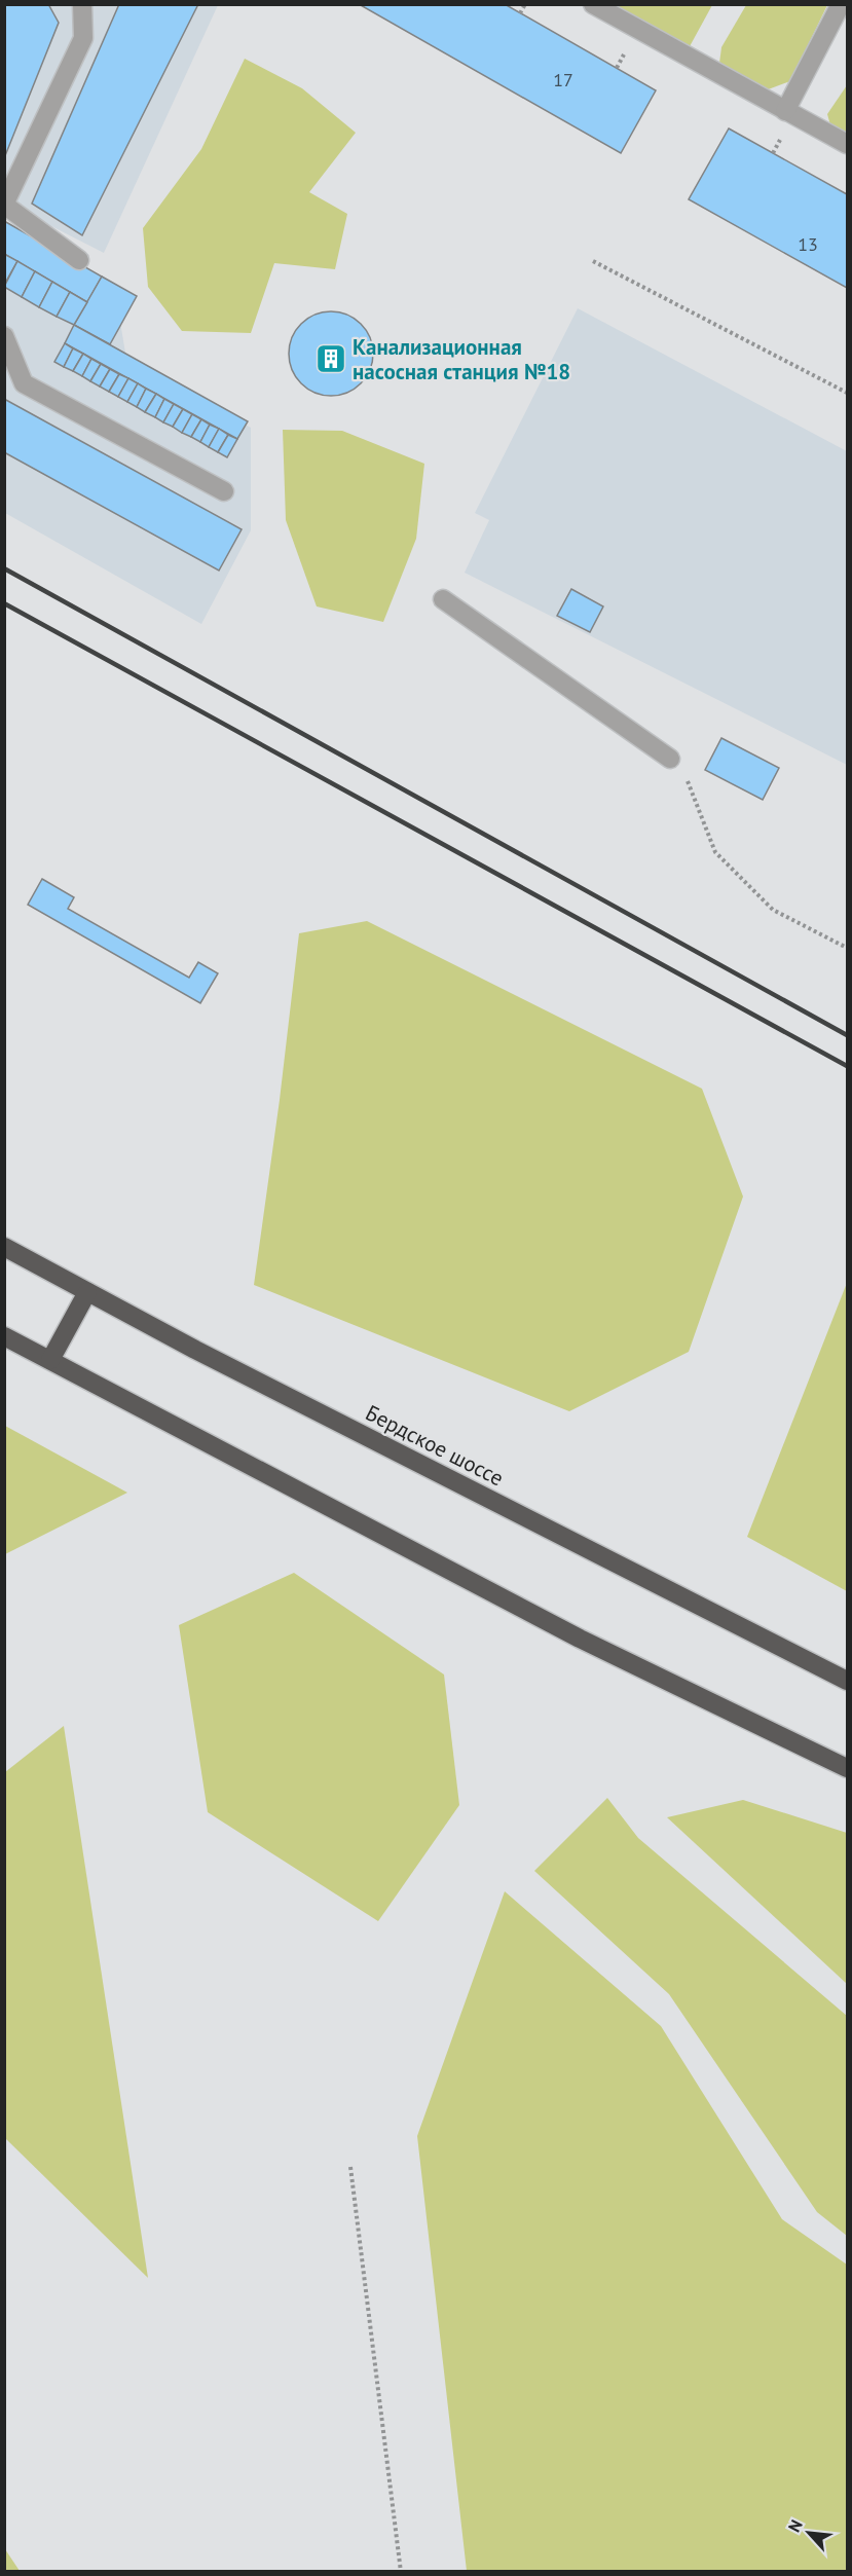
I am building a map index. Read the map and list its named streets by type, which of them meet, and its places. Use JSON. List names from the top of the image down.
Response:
{
  "streets": {
    "highway": ["Бердское шоссе"]
  },
  "places": {
    "building": ["Канализационная насосная станция №18"]
  },
  "house_numbers": ["17", "13"],
  "north": "top left"
}
